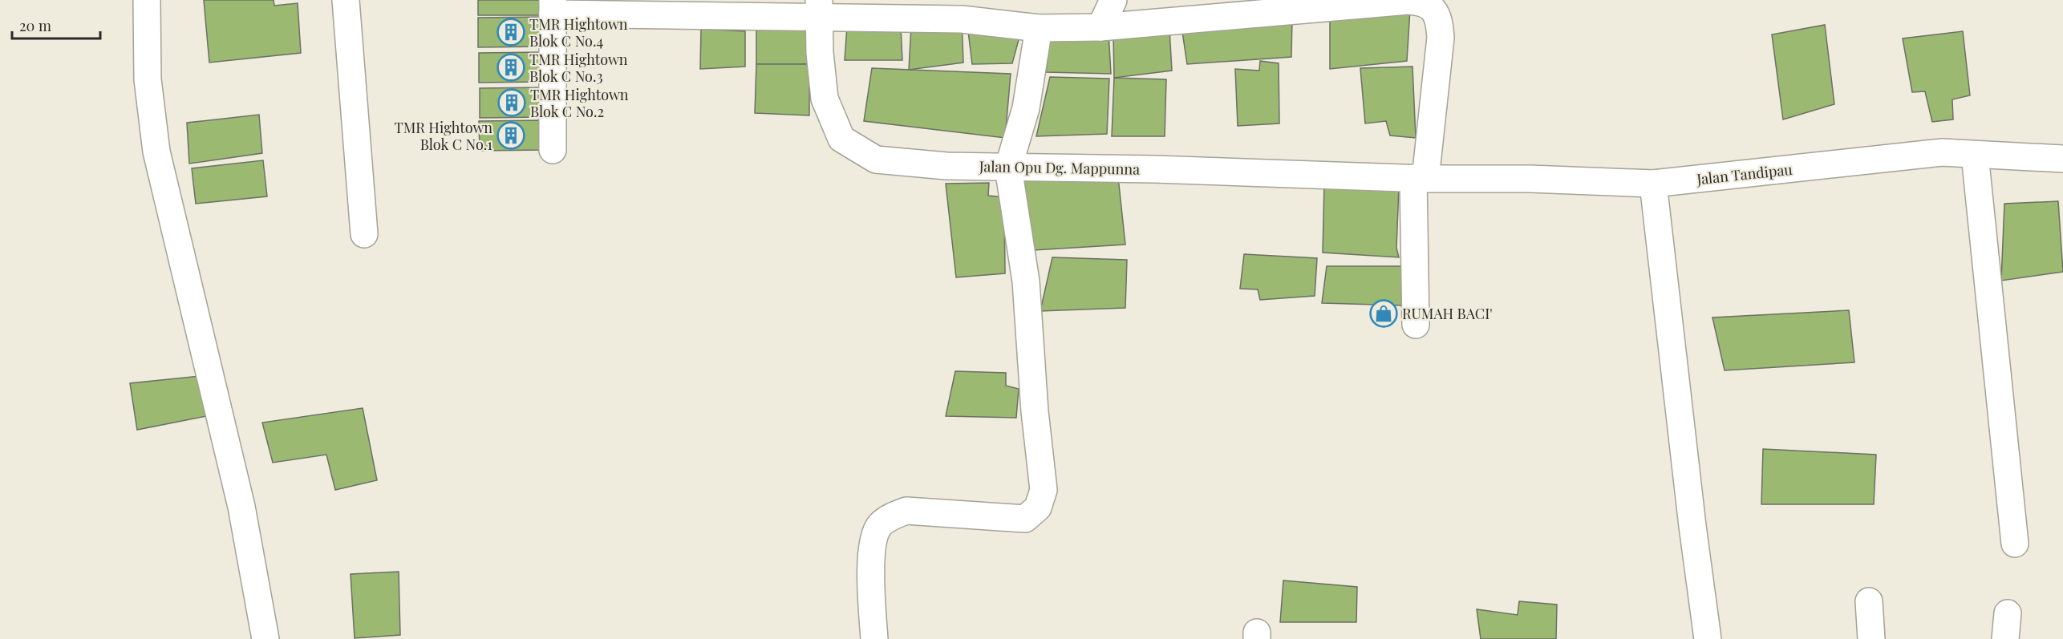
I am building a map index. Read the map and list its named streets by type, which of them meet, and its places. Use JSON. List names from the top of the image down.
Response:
{
  "streets": {
    "street": ["Jalan Opu Dg. Mappunna", "Jalan Tandipau"]
  },
  "crossings": [
    ["Jalan Opu Dg. Mappunna", "Jalan Tandipau"]
  ],
  "places": {
    "building": [
      "TMR Hightown Blok C No.4",
      "TMR Hightown Blok C No.3",
      "TMR Hightown Blok C No.2",
      "TMR Hightown Blok C No.1"
    ],
    "shop": ["RUMAH BACI'"]
  },
  "scale_bar": "20 m"
}
